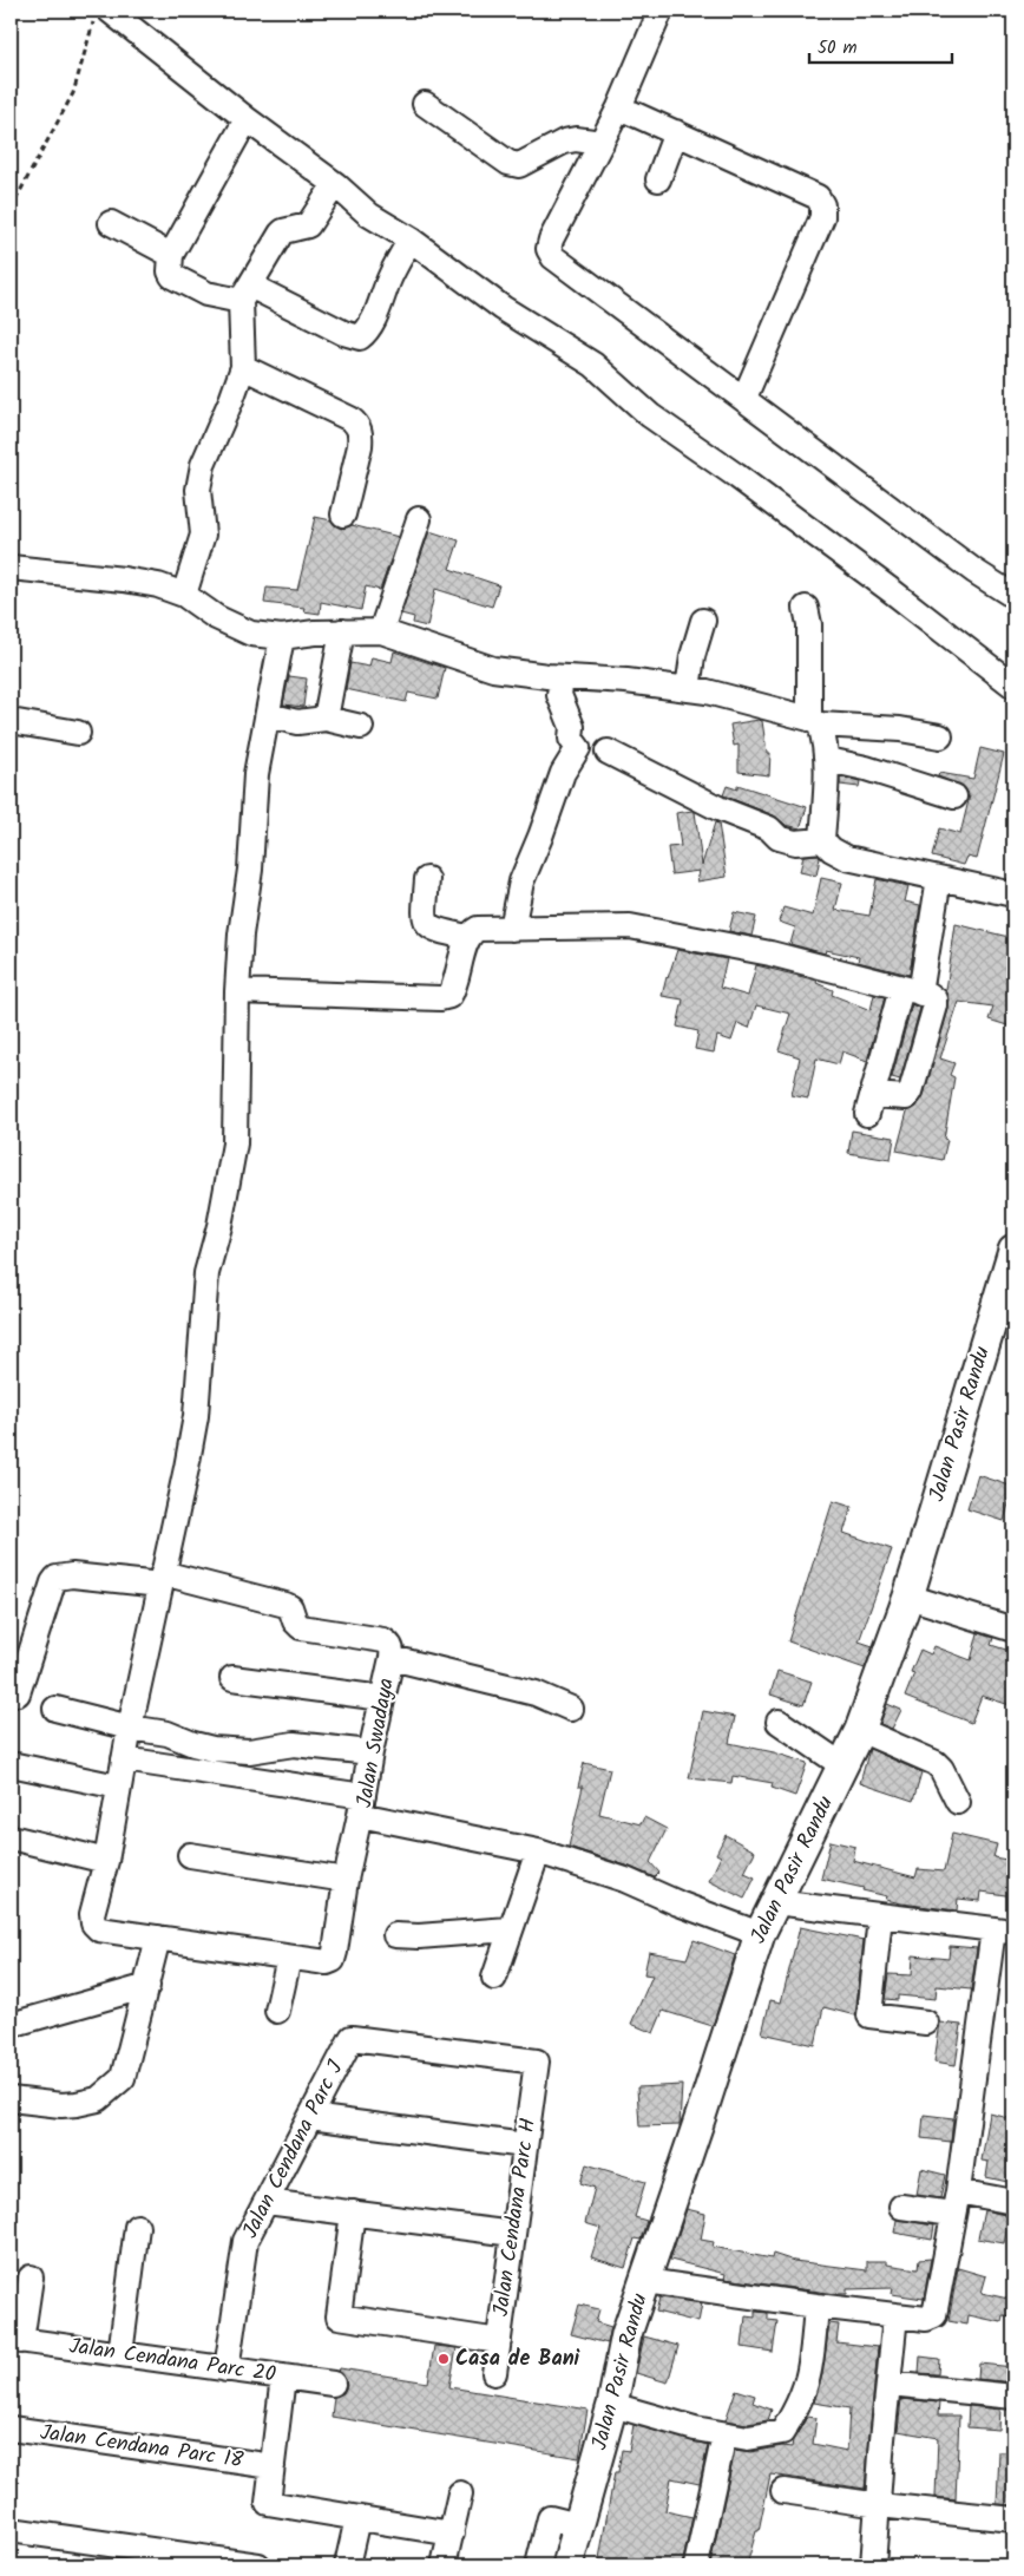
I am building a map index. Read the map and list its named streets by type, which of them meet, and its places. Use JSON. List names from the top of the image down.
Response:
{
  "streets": {
    "main road": ["Jalan Pasir Randu"],
    "street": [
      "Jalan Swadaya",
      "Jalan Cendana Parc J",
      "Jalan Cendana Parc H",
      "Jalan Cendana Parc 20",
      "Jalan Cendana Parc 18"
    ]
  },
  "crossings": [
    ["Jalan Pasir Randu", "Jalan Swadaya"],
    ["Jalan Cendana Parc J", "Jalan Cendana Parc H"],
    ["Jalan Cendana Parc J", "Jalan Cendana Parc 20"]
  ],
  "places": ["Casa de Bani"],
  "scale_bar": "50 m"
}
